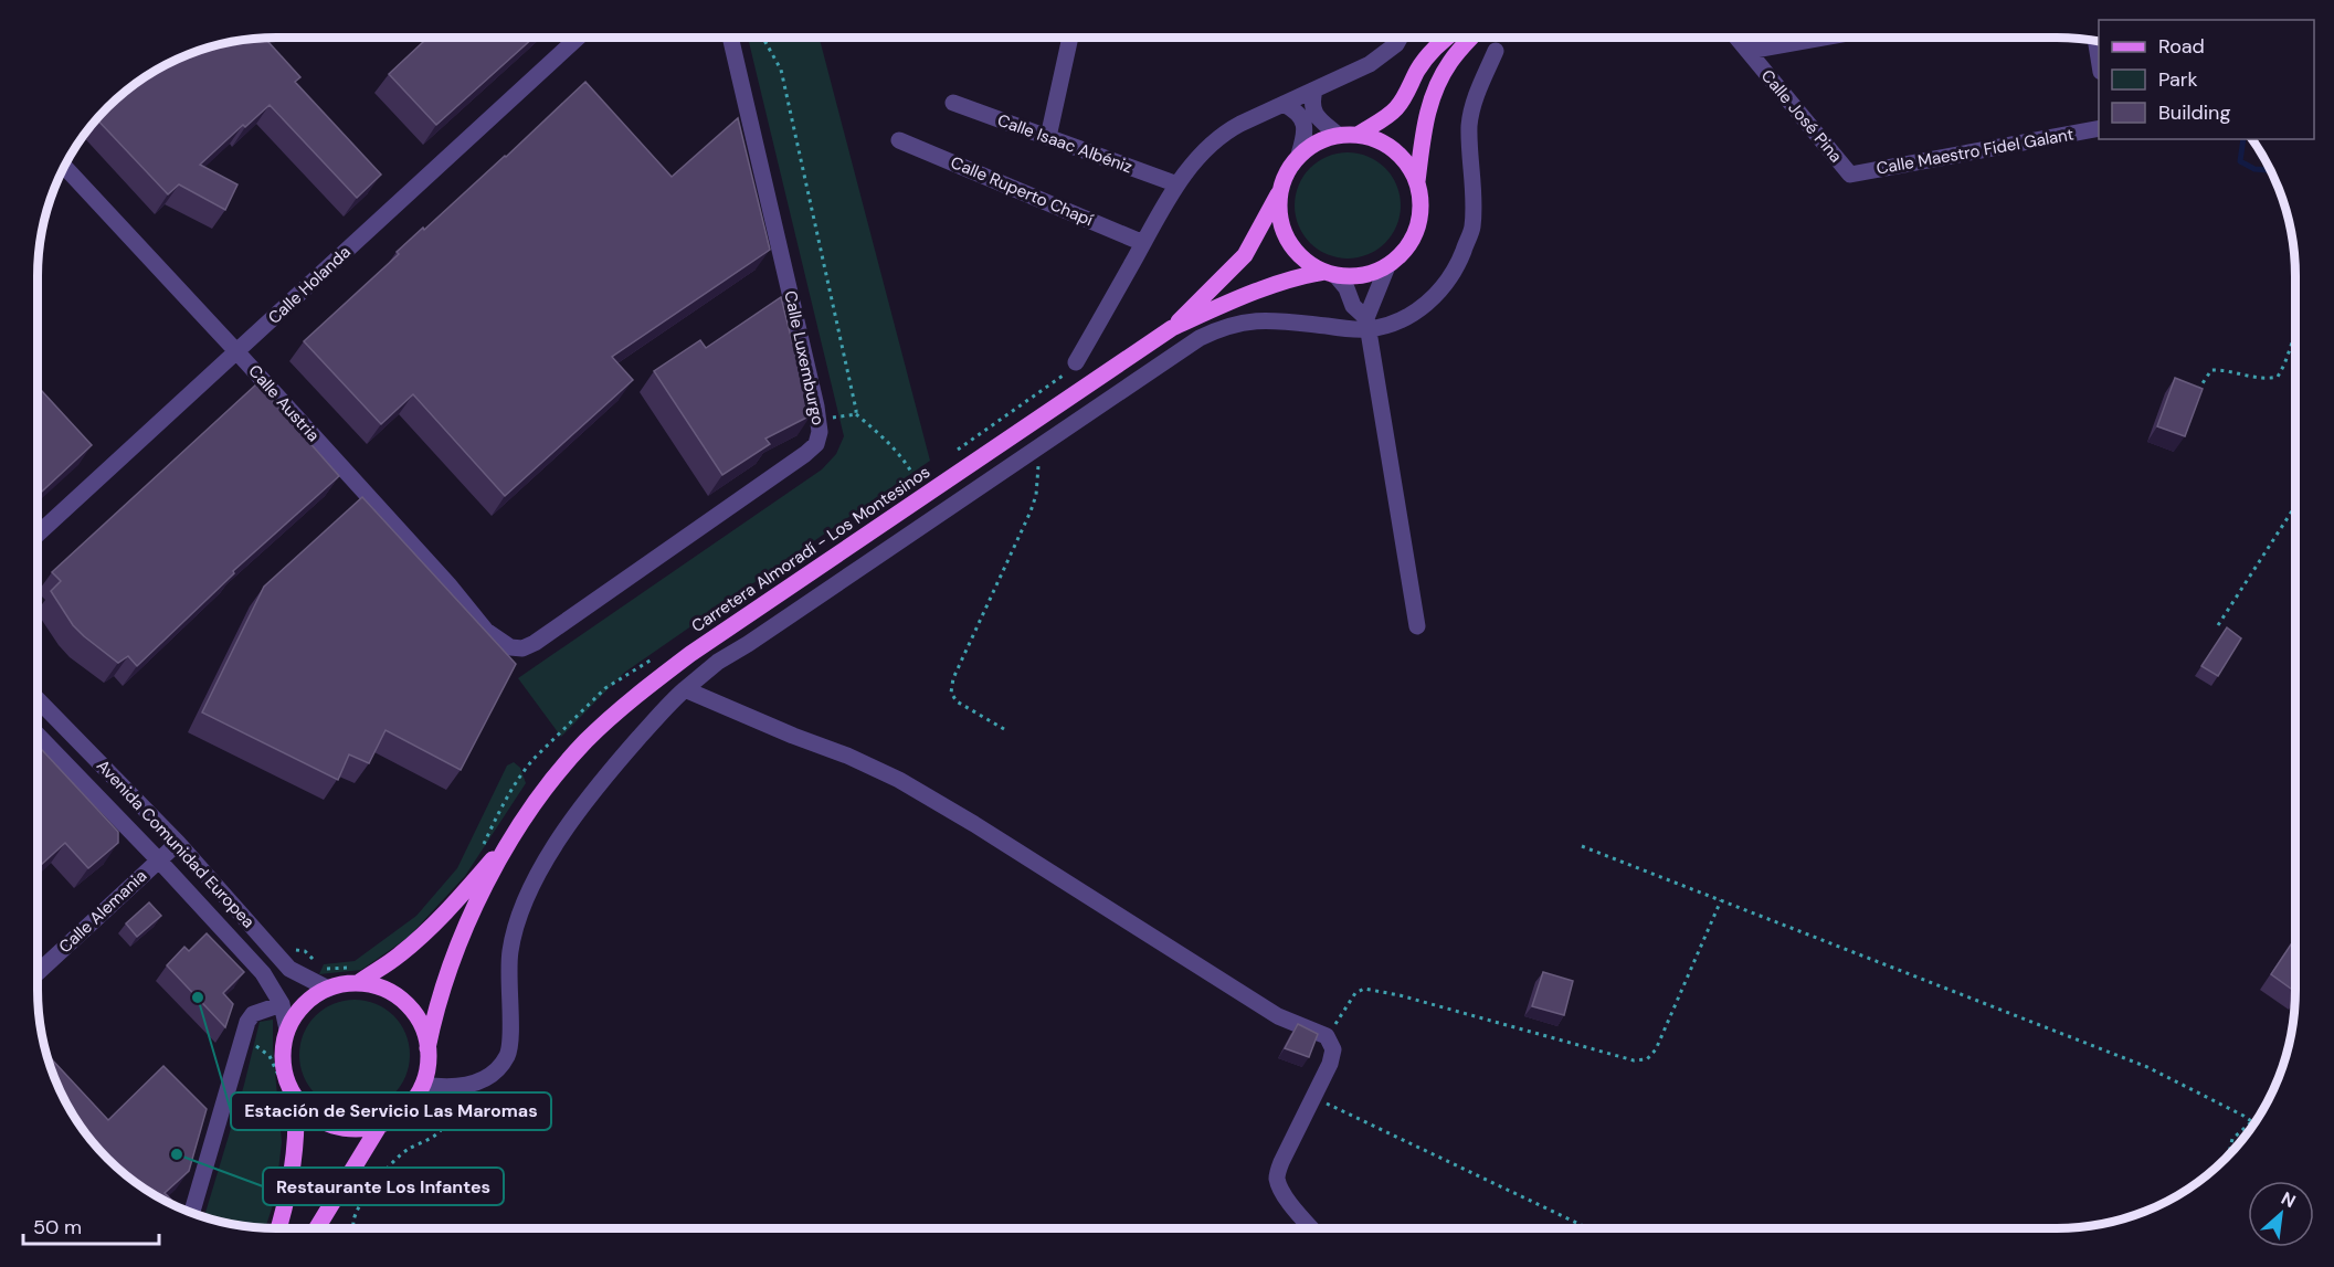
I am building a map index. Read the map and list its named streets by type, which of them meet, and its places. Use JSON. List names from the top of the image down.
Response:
{
  "streets": {
    "main road": ["Carretera Almoradí - Los Montesinos"],
    "street": [
      "Calle José Pina",
      "Calle Isaac Albéniz",
      "Calle Maestro Fidel Galant",
      "Calle Ruperto Chapí",
      "Calle Holanda",
      "Calle Luxemburgo",
      "Calle Austria",
      "Avenida Comunidad Europea",
      "Calle Alemania"
    ]
  },
  "crossings": [
    ["Calle José Pina", "Calle Maestro Fidel Galant"],
    ["Calle Holanda", "Calle Austria"],
    ["Calle Luxemburgo", "Calle Austria"],
    ["Carretera Almoradí - Los Montesinos", "Avenida Comunidad Europea"],
    ["Avenida Comunidad Europea", "Calle Alemania"]
  ],
  "places": ["Estación de Servicio Las Maromas", "Restaurante Los Infantes"],
  "legend": ["Road", "Park", "Building"],
  "scale_bar": "50 m",
  "north": "top right"
}
